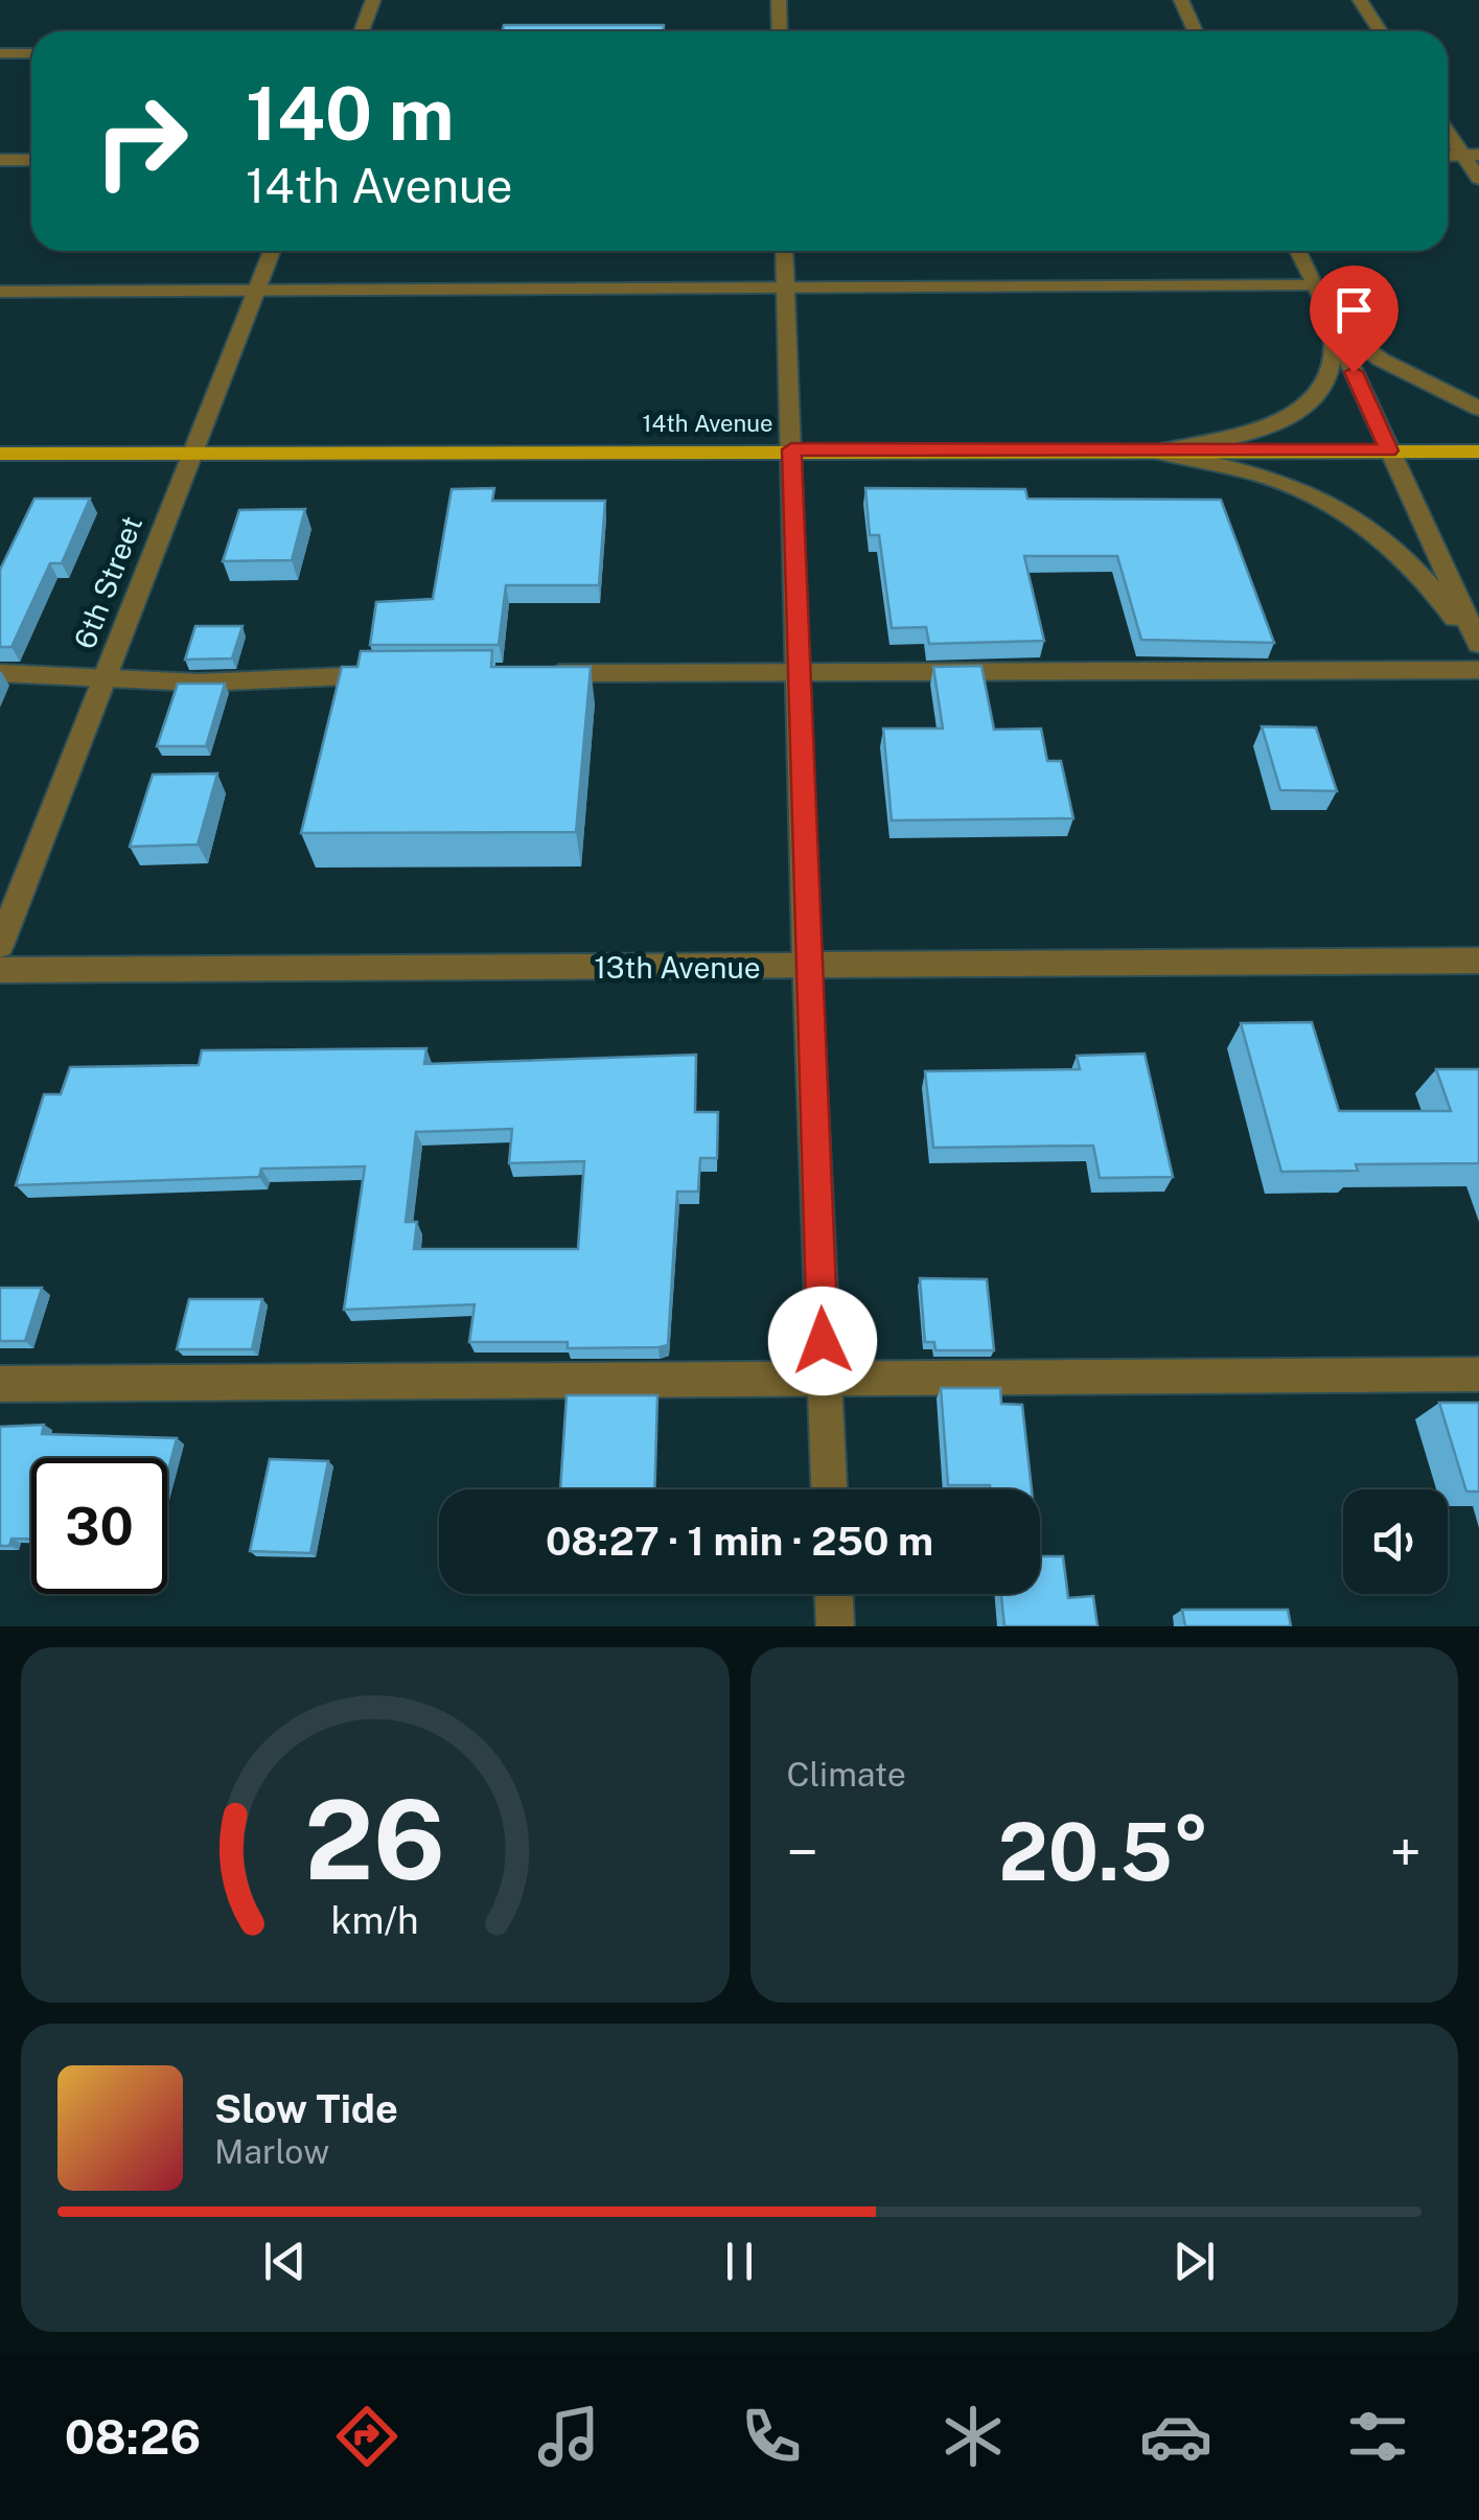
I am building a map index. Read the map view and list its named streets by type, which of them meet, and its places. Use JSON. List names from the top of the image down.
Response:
{
  "streets": {
    "main road": ["14th Avenue"],
    "street": ["6th Street", "13th Avenue"]
  },
  "crossings": [
    ["14th Avenue", "6th Street"]
  ],
  "page": {
    "turn": ["140 m", "14th Avenue"],
    "limit": "30",
    "trip": "08:27 · 1 min · 250 m",
    "tile": "Climate",
    "heat": ["−", "20.5°", "+"],
    "song": ["Slow Tide", "Marlow"],
    "tabs": "08:26",
    "gauge": ["26", "km/h"]
  }
}
